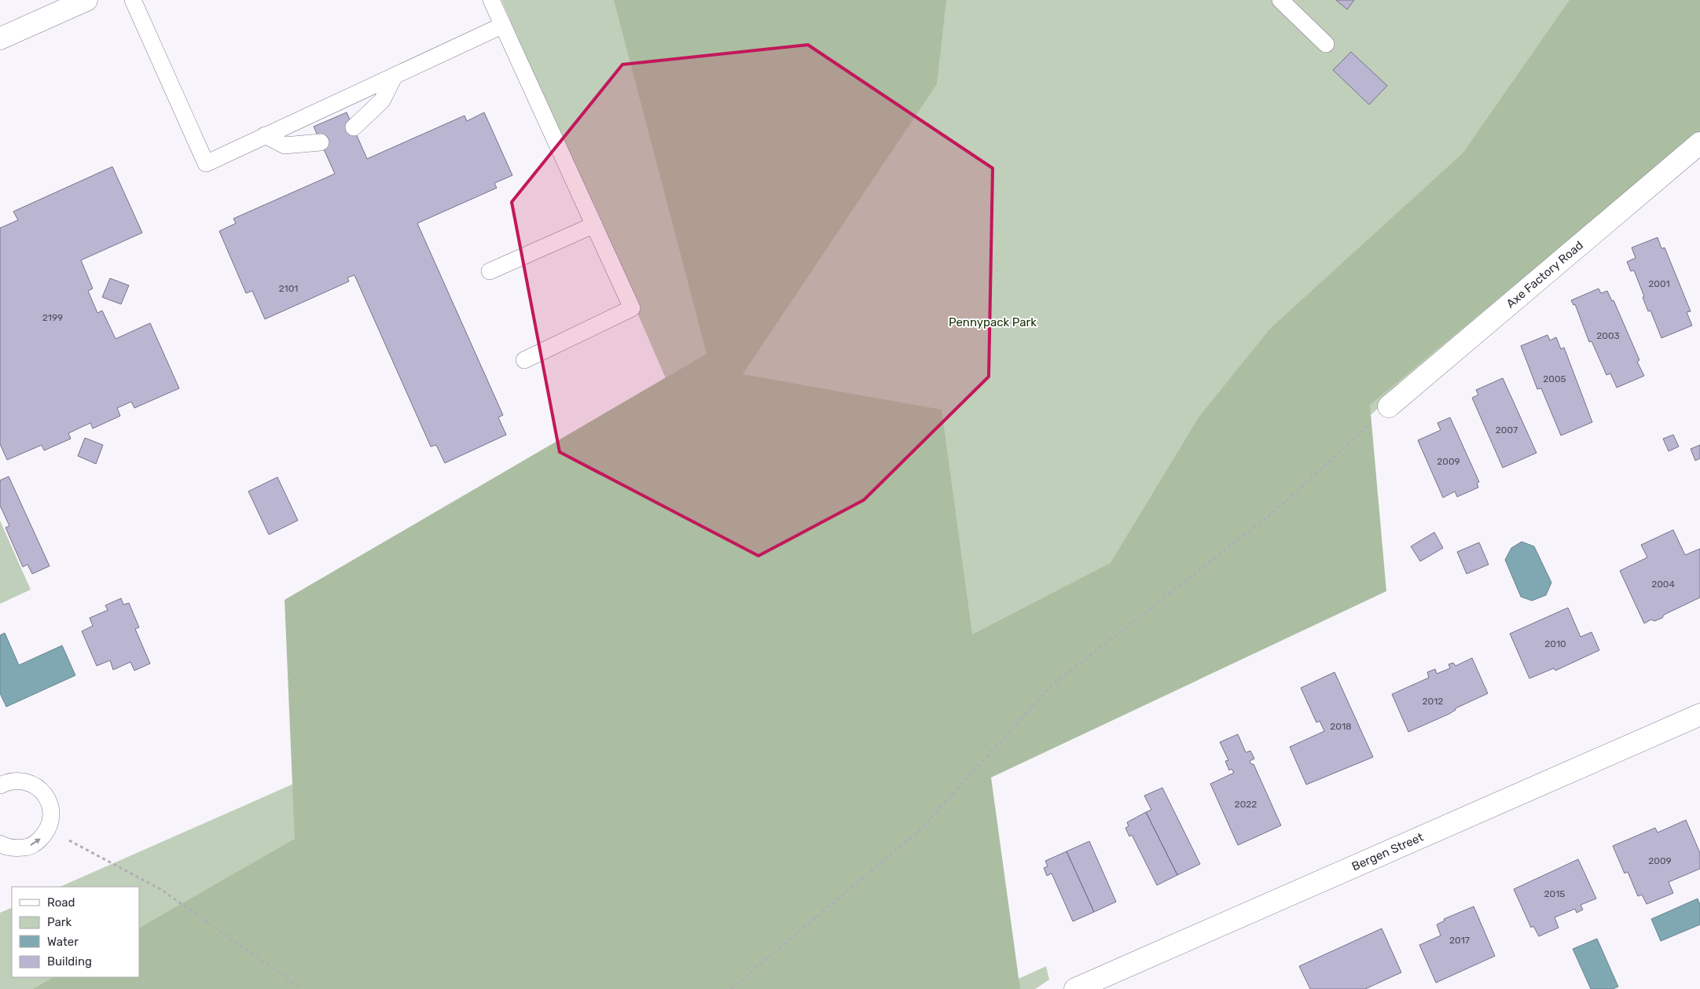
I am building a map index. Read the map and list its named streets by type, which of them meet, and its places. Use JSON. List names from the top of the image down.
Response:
{
  "streets": {
    "street": ["Axe Factory Road", "Bergen Street"]
  },
  "parks": ["Pennypack Park"],
  "house_numbers": [
    "2001",
    "2101",
    "2199",
    "2003",
    "2005",
    "2007",
    "2009",
    "2004",
    "2010",
    "2012",
    "2018",
    "2022",
    "2009",
    "2015",
    "2017"
  ],
  "legend": [
    "Road",
    "Park",
    "Water",
    "Building"
  ]
}
